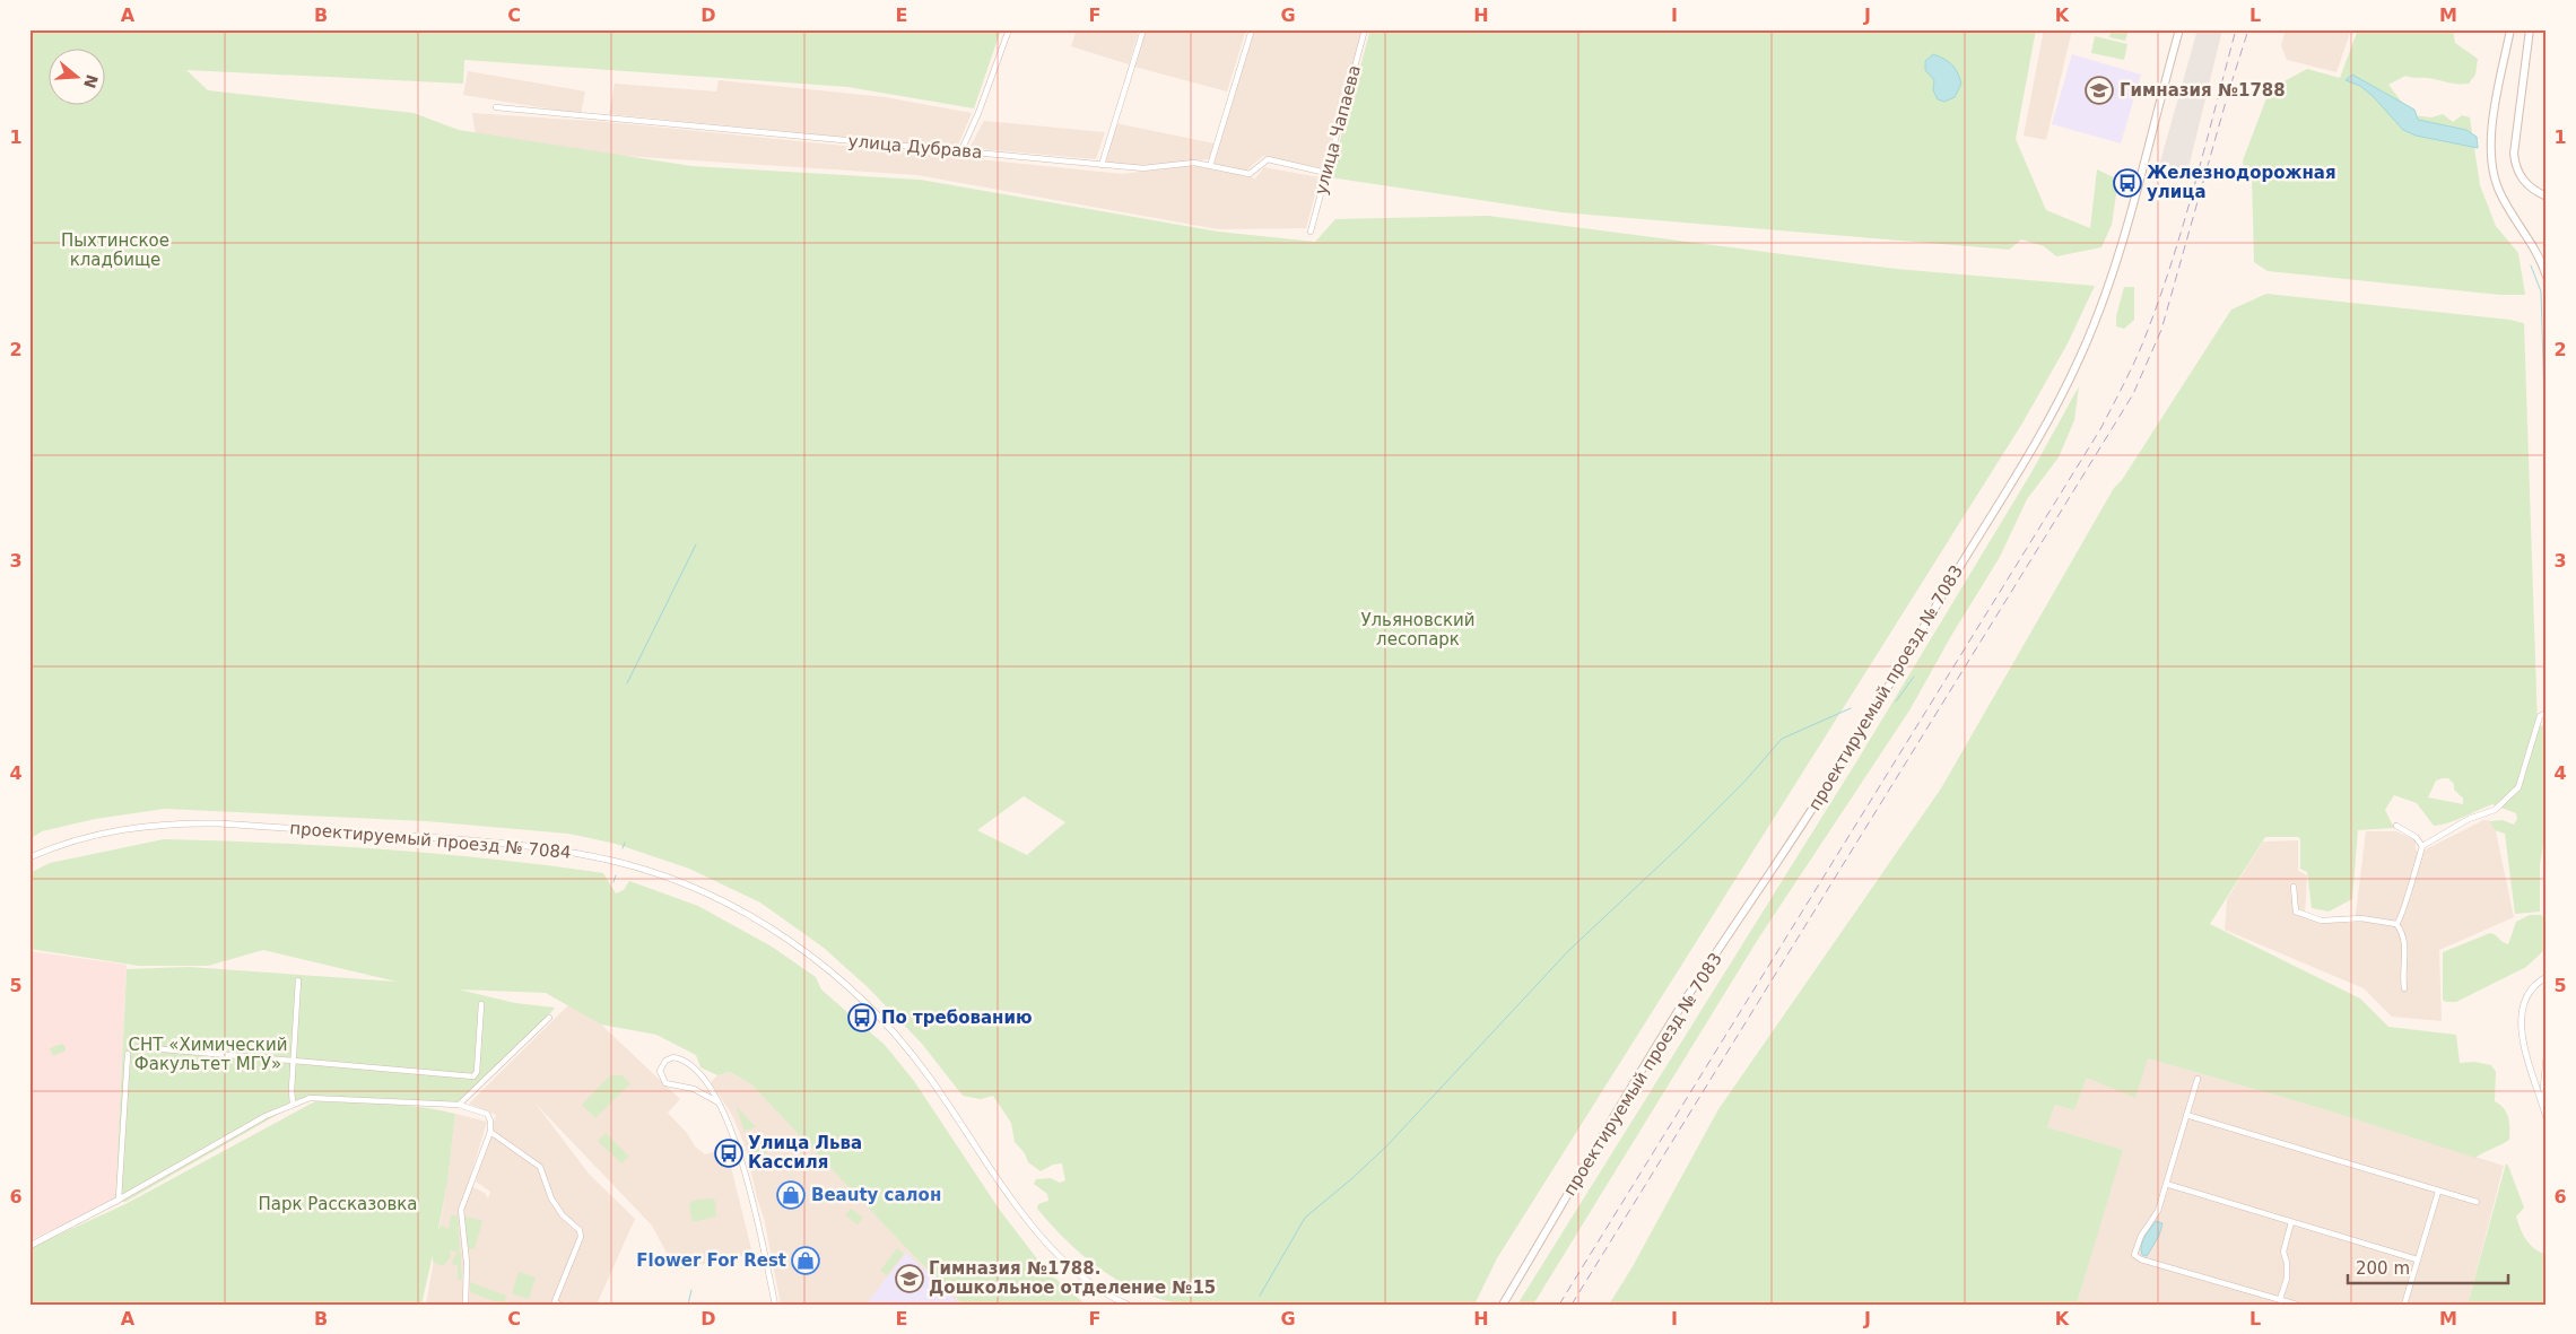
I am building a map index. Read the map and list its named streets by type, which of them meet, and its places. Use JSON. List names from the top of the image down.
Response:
{
  "streets": {
    "main road": ["проектируемый проезд № 7083"],
    "street": ["улица Чапаева", "улица Дубрава", "проектируемый проезд № 7084"]
  },
  "crossings": [
    ["улица Чапаева", "улица Дубрава"]
  ],
  "parks": [
    "Пыхтинское кладбище",
    "Ульяновский лесопарк",
    "СНТ «Химический Факультет МГУ»",
    "Парк Рассказовка"
  ],
  "places": {
    "school or university": ["Гимназия №1788", "Гимназия №1788. Дошкольное отделение №15"],
    "bus stop": ["Железнодорожная улица", "По требованию", "Улица Льва Кассиля"],
    "shop": ["Beauty салон", "Flower For Rest"]
  },
  "scale_bar": "200 m",
  "north": "right",
  "grid": {
    "columns": [
      "A",
      "B",
      "C",
      "D",
      "E",
      "F",
      "G",
      "H",
      "I",
      "J",
      "K",
      "L",
      "M"
    ],
    "rows": [
      "1",
      "2",
      "3",
      "4",
      "5",
      "6"
    ]
  }
}
